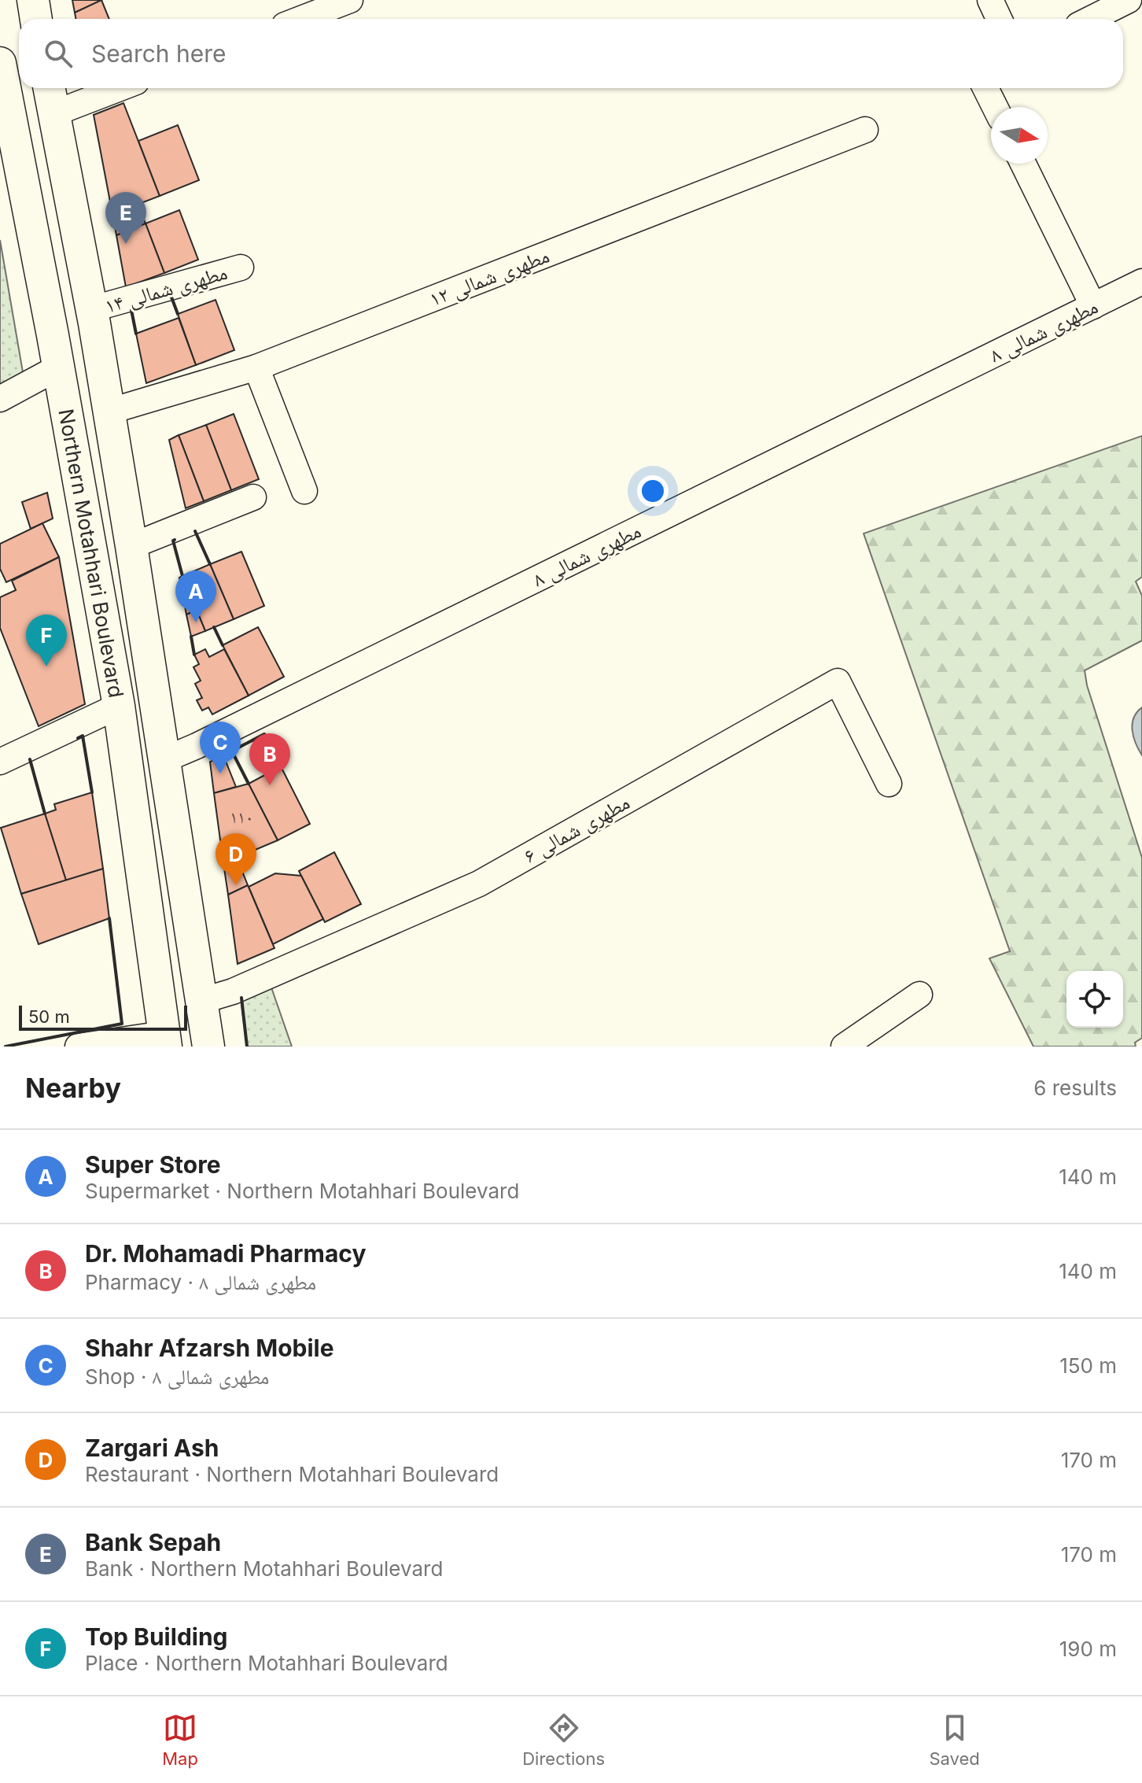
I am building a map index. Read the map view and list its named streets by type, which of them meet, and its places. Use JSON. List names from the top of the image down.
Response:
{
  "streets": {
    "main road": ["Northern Motahhari Boulevard"],
    "street": [
      "۱۲ مطهری شمالی",
      "۱۴ مطهری شمالی",
      "۸ مطهری شمالی",
      "۶ مطهری شمالی"
    ]
  },
  "crossings": [
    ["۱۲ مطهری شمالی", "Northern Motahhari Boulevard"],
    ["۱۴ مطهری شمالی", "Northern Motahhari Boulevard"],
    ["۸ مطهری شمالی", "Northern Motahhari Boulevard"],
    ["Northern Motahhari Boulevard", "۶ مطهری شمالی"]
  ],
  "house_numbers": ["۱۱۰"],
  "scale_bar": "50 m",
  "north": "right",
  "page": {
    "search": "Search here",
    "pins": [
      "E",
      "A",
      "F",
      "C",
      "B",
      "D"
    ],
    "scale": "50 m",
    "heading": ["Nearby", "6 results"],
    "list": [
      {
        "mark": "A",
        "name": "Super Store",
        "note": "Supermarket · Northern Motahhari Boulevard",
        "value": "140 m"
      },
      {
        "mark": "B",
        "name": "Dr. Mohamadi Pharmacy",
        "note": "Pharmacy · ۸ مطهری شمالی",
        "value": "140 m"
      },
      {
        "mark": "C",
        "name": "Shahr Afzarsh Mobile",
        "note": "Shop · ۸ مطهری شمالی",
        "value": "150 m"
      },
      {
        "mark": "D",
        "name": "Zargari Ash",
        "note": "Restaurant · Northern Motahhari Boulevard",
        "value": "170 m"
      },
      {
        "mark": "E",
        "name": "Bank Sepah",
        "note": "Bank · Northern Motahhari Boulevard",
        "value": "170 m"
      },
      {
        "mark": "F",
        "name": "Top Building",
        "note": "Place · Northern Motahhari Boulevard",
        "value": "190 m"
      }
    ],
    "nav": ["Map", "Directions", "Saved"]
  }
}
